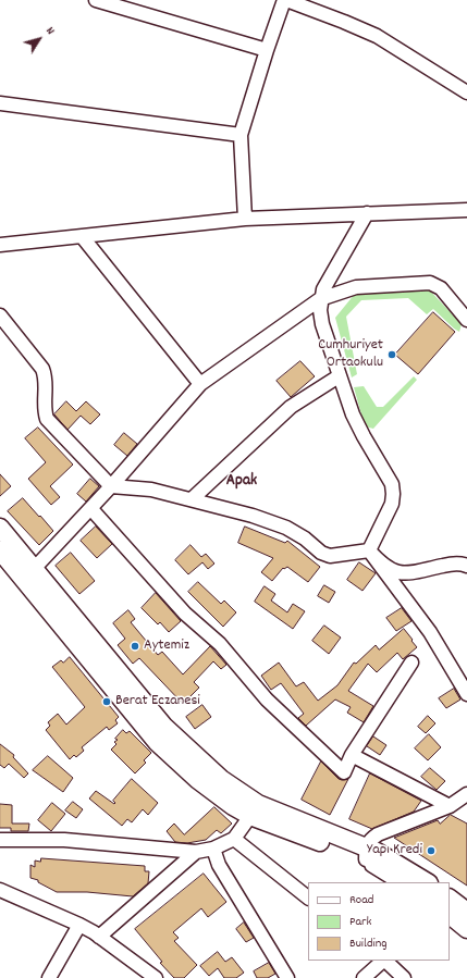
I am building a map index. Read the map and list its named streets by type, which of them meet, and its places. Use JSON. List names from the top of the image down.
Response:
{
  "districts": ["Apak"],
  "places": [
    "Cumhuriyet Ortaokulu",
    "Aytemiz",
    "Berat Eczanesi",
    "Yapı Kredi"
  ],
  "legend": ["Road", "Park", "Building"],
  "north": "top right"
}
